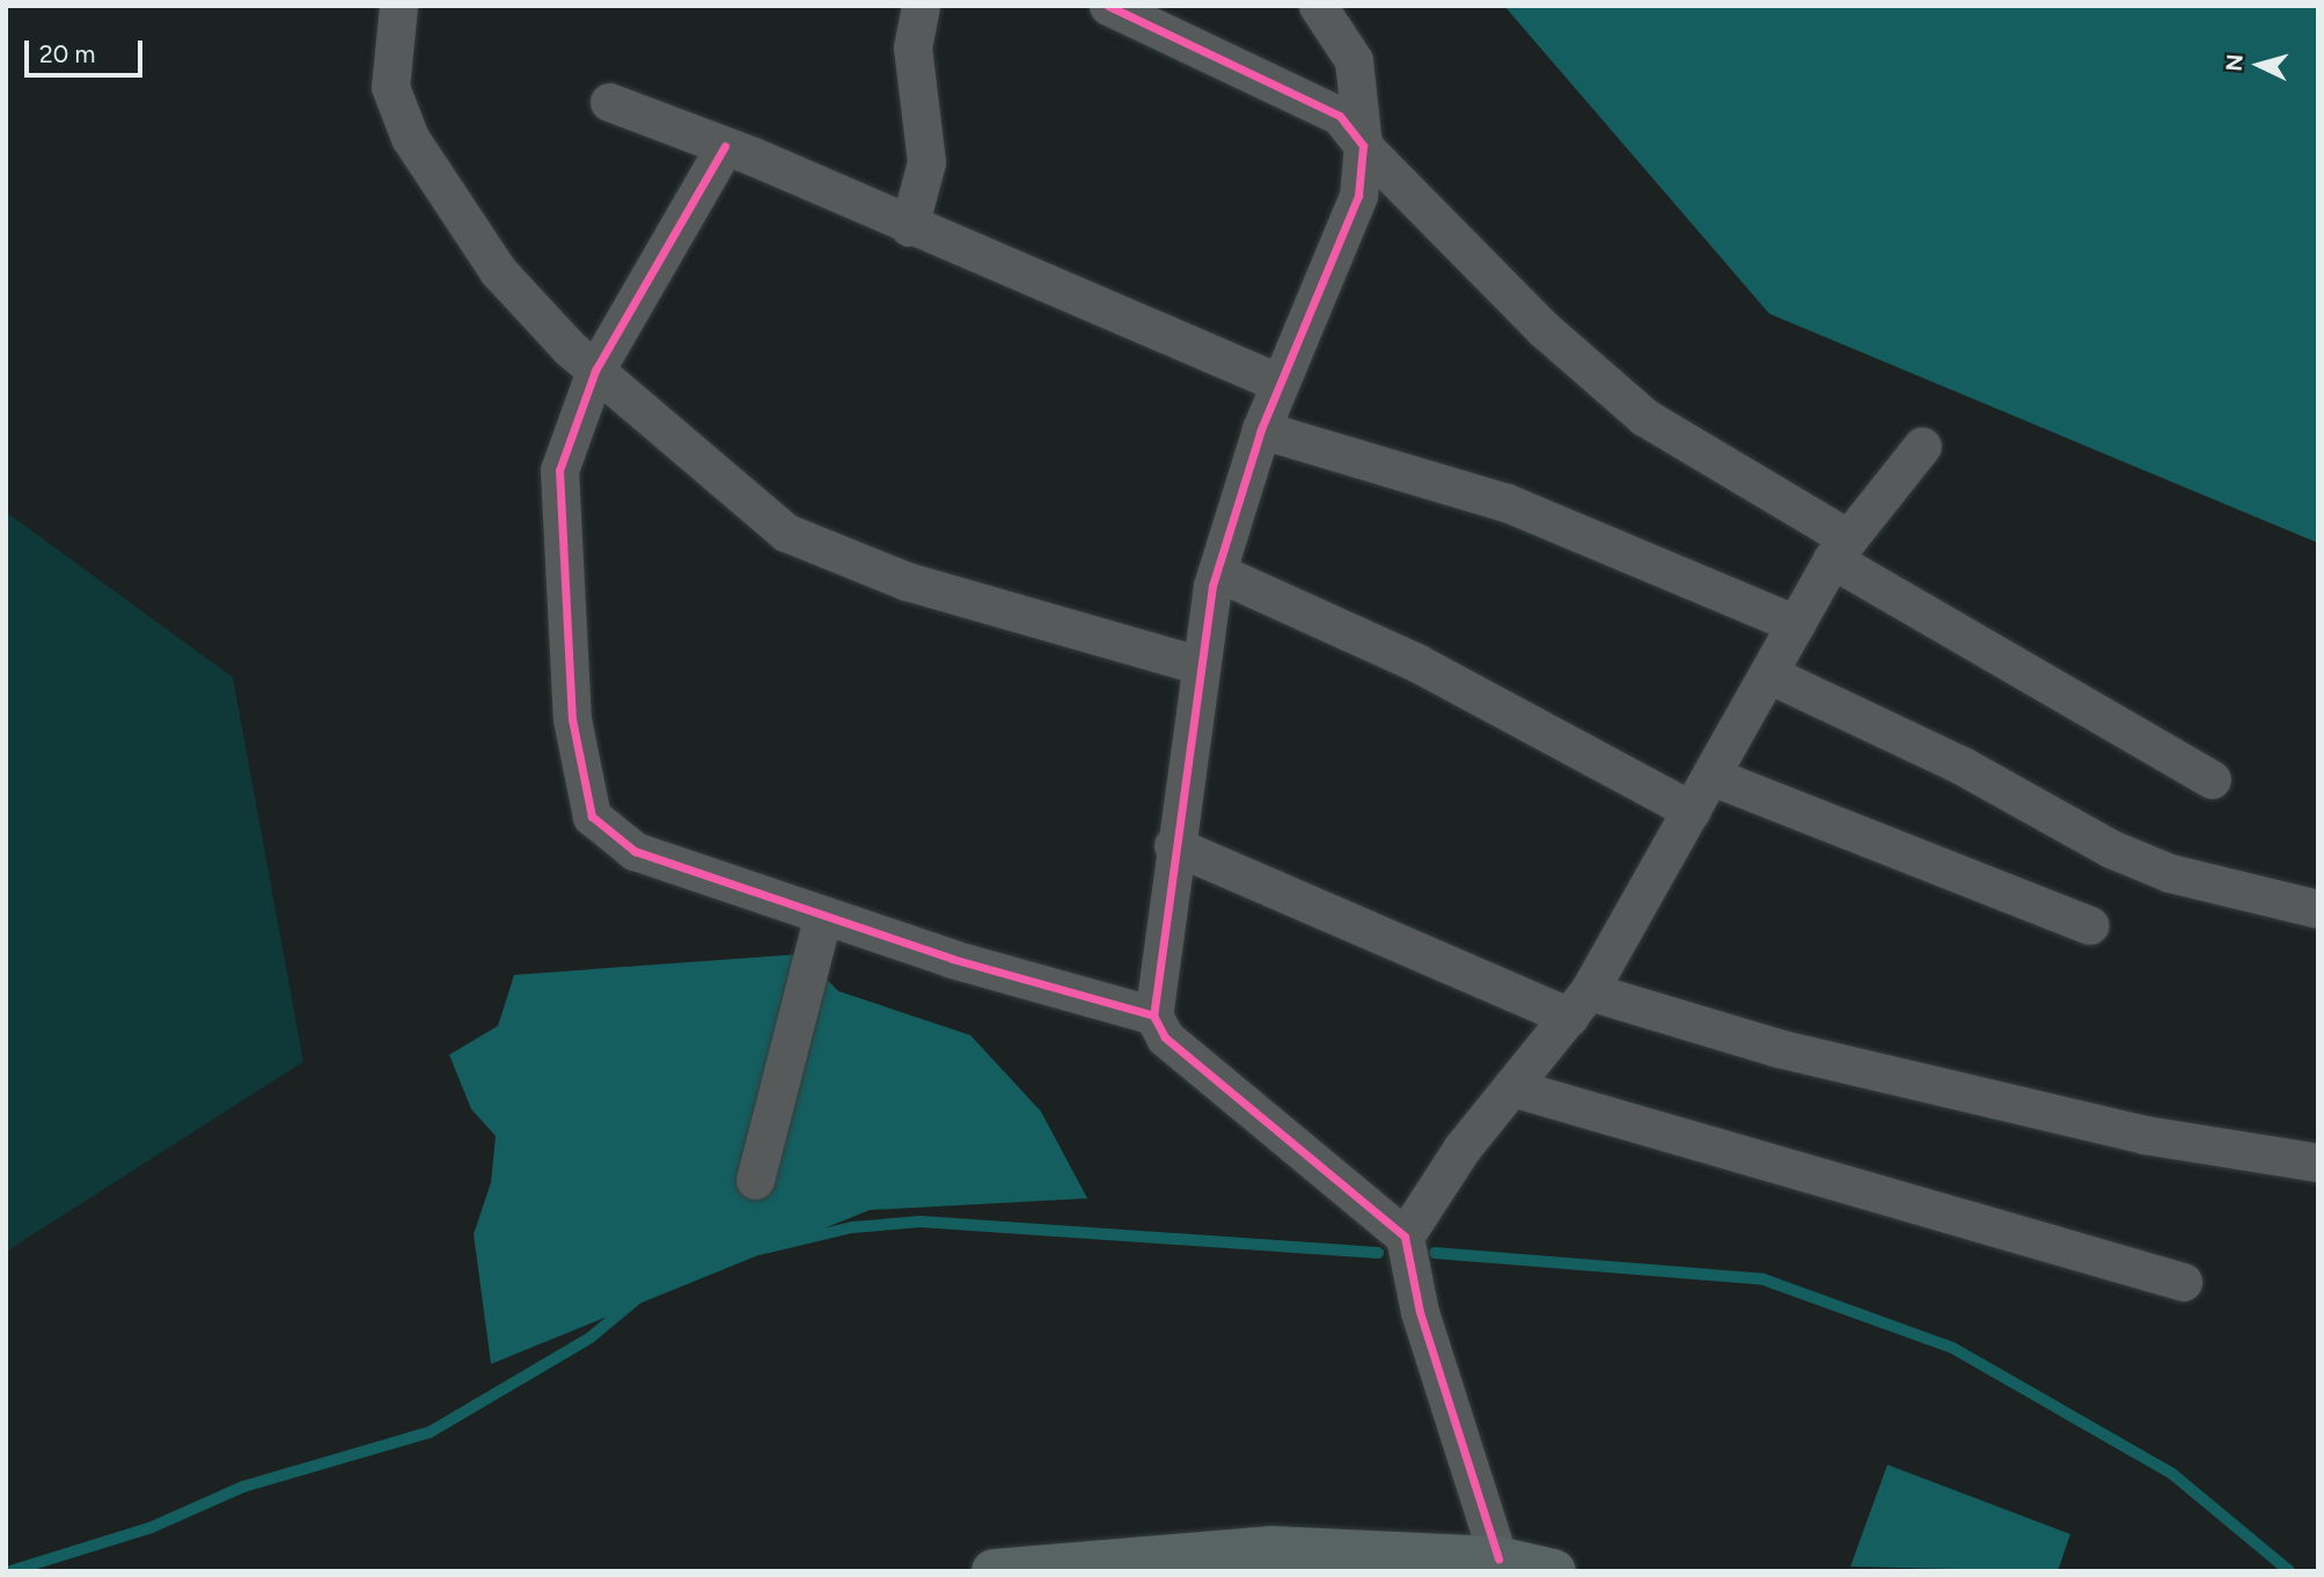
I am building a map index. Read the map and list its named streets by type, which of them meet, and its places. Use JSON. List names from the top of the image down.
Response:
{
  "scale_bar": "20 m",
  "north": "left"
}
